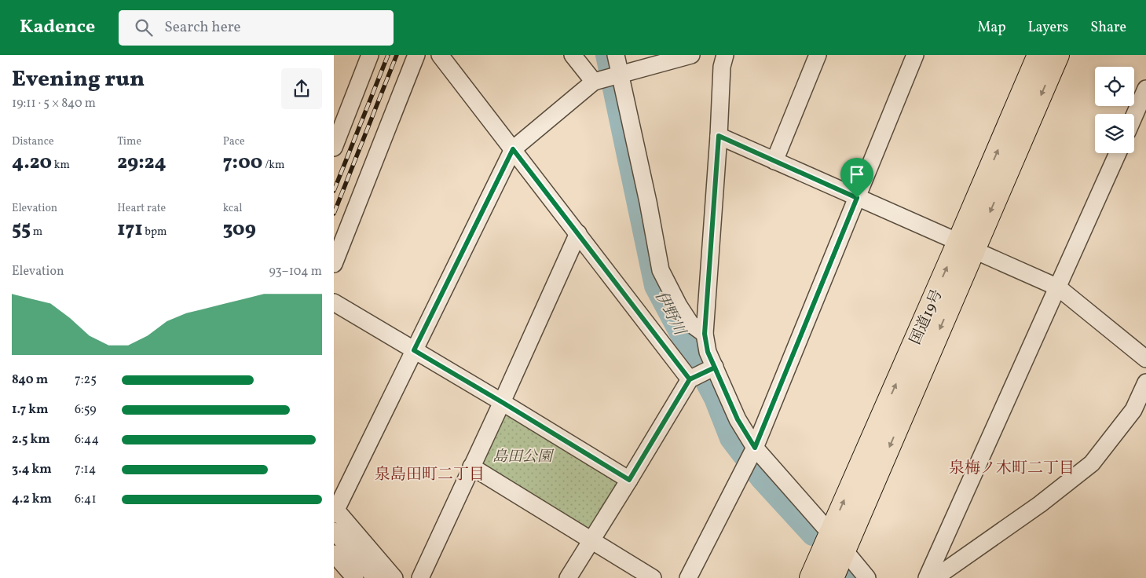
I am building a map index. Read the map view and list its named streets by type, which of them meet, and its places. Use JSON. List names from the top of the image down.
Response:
{
  "streets": {
    "highway": ["国道19号"]
  },
  "districts": ["泉梅ノ木町二丁目", "泉島田町二丁目"],
  "water": ["伊野川"],
  "parks": ["島田公園"],
  "page": {
    "header": "Kadence",
    "search": "Search here",
    "nav": ["Map", "Layers", "Share"],
    "heading": ["Evening run", "19:11 · 5 × 840 m"],
    "stats": [
      ["Distance", "4.20 km"],
      ["Time", "29:24"],
      ["Pace", "7:00 /km"],
      ["Elevation", "55 m"],
      ["Heart rate", "171 bpm"],
      ["kcal", "309"]
    ],
    "chart": ["Elevation", "93–104 m"],
    "list": [
      {
        "name": "840 m",
        "note": "7:25"
      },
      {
        "name": "1.7 km",
        "note": "6:59"
      },
      {
        "name": "2.5 km",
        "note": "6:44"
      },
      {
        "name": "3.4 km",
        "note": "7:14"
      },
      {
        "name": "4.2 km",
        "note": "6:41"
      }
    ]
  }
}
